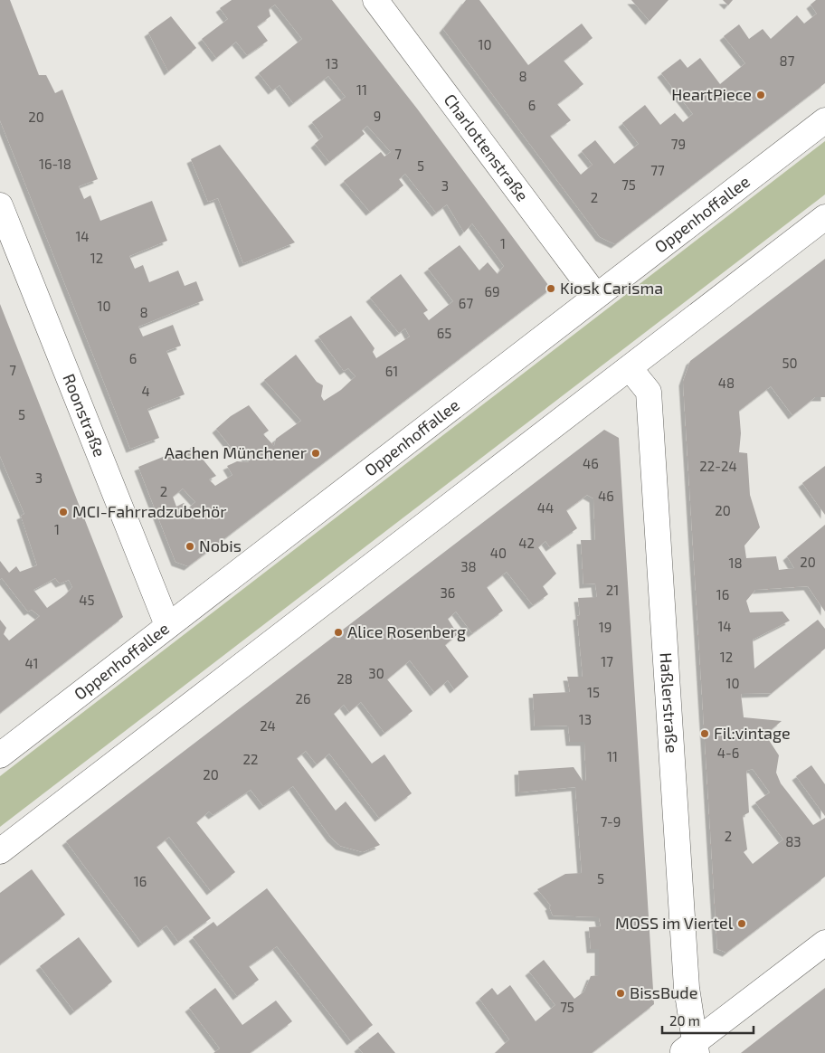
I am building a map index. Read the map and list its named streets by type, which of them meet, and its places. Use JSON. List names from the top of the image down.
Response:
{
  "streets": {
    "street": [
      "Charlottenstraße",
      "Oppenhoffallee",
      "Roonstraße",
      "Haßlerstraße"
    ]
  },
  "crossings": [
    ["Charlottenstraße", "Oppenhoffallee"],
    ["Oppenhoffallee", "Roonstraße"]
  ],
  "places": [
    "HeartPiece",
    "Kiosk Carisma",
    "Aachen Münchener",
    "MCI-Fahrradzubehör",
    "Nobis",
    "Alice Rosenberg",
    "Fil:vintage",
    "MOSS im Viertel",
    "BissBude"
  ],
  "house_numbers": [
    "10",
    "87",
    "13",
    "8",
    "11",
    "6",
    "9",
    "20",
    "79",
    "7",
    "16-18",
    "5",
    "77",
    "75",
    "3",
    "2",
    "14",
    "1",
    "12",
    "69",
    "67",
    "10",
    "8",
    "65",
    "6",
    "50",
    "7",
    "61",
    "48",
    "4",
    "5",
    "46",
    "22-24",
    "3",
    "2",
    "46",
    "44",
    "20",
    "1",
    "42",
    "40",
    "20",
    "18",
    "38",
    "21",
    "36",
    "16",
    "45",
    "14",
    "19",
    "12",
    "17",
    "41",
    "30",
    "28",
    "10",
    "15",
    "26",
    "13",
    "24",
    "4-6",
    "11",
    "22",
    "20",
    "7-9",
    "2",
    "83",
    "5",
    "16",
    "75"
  ],
  "scale_bar": "20 m"
}
